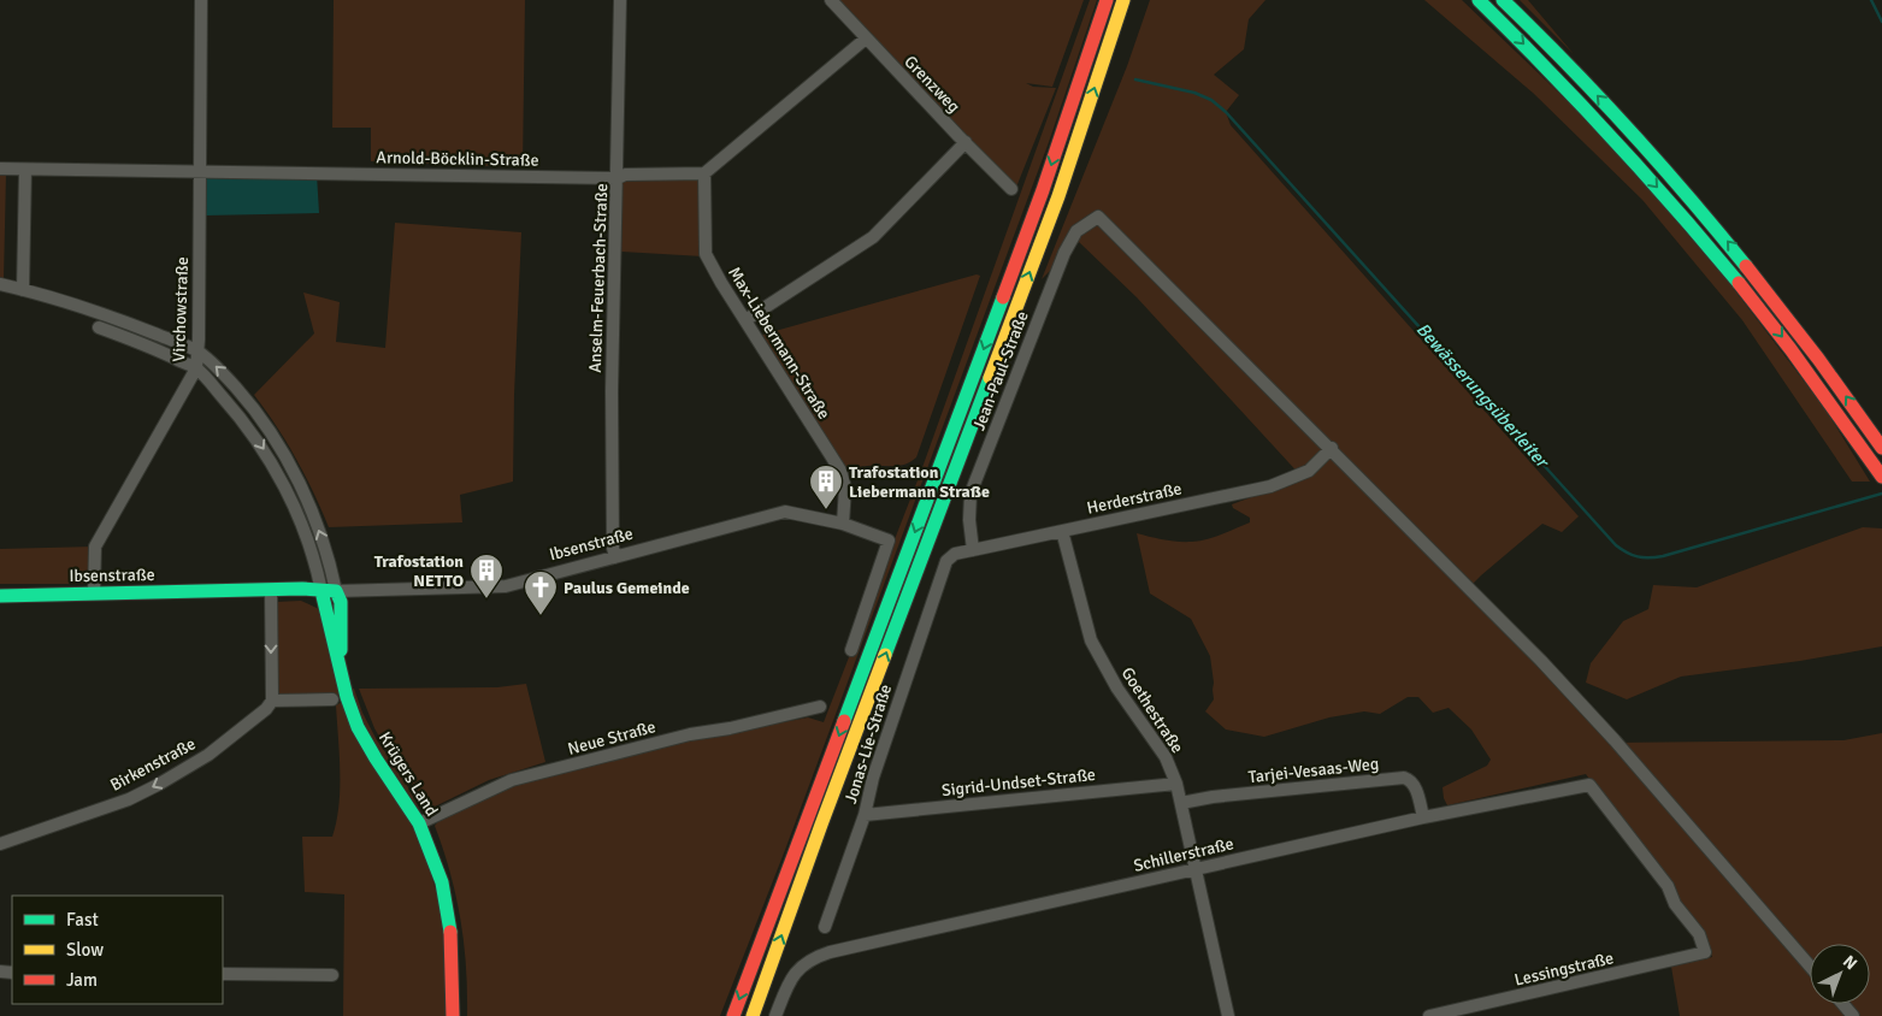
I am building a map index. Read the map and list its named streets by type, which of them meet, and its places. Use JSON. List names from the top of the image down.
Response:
{
  "streets": {
    "main road": ["Ibsenstraße", "Krügers Land"],
    "street": [
      "Grenzweg",
      "Arnold-Böcklin-Straße",
      "Anselm-Feuerbach-Straße",
      "Virchowstraße",
      "Max-Liebermann-Straße",
      "Jean-Paul-Straße",
      "Herderstraße",
      "Goethestraße",
      "Neue Straße",
      "Jonas-Lie-Straße",
      "Birkenstraße",
      "Tarjei-Vesaas-Weg",
      "Sigrid-Undset-Straße",
      "Schillerstraße",
      "Lessingstraße"
    ]
  },
  "crossings": [
    ["Arnold-Böcklin-Straße", "Anselm-Feuerbach-Straße"],
    ["Arnold-Böcklin-Straße", "Virchowstraße"],
    ["Arnold-Böcklin-Straße", "Max-Liebermann-Straße"],
    ["Anselm-Feuerbach-Straße", "Ibsenstraße"],
    ["Virchowstraße", "Ibsenstraße"],
    ["Max-Liebermann-Straße", "Ibsenstraße"],
    ["Jean-Paul-Straße", "Herderstraße"],
    ["Herderstraße", "Goethestraße"],
    ["Herderstraße", "Jonas-Lie-Straße"],
    ["Ibsenstraße", "Krügers Land"],
    ["Goethestraße", "Tarjei-Vesaas-Weg"],
    ["Goethestraße", "Sigrid-Undset-Straße"],
    ["Goethestraße", "Schillerstraße"],
    ["Neue Straße", "Krügers Land"],
    ["Jonas-Lie-Straße", "Sigrid-Undset-Straße"],
    ["Tarjei-Vesaas-Weg", "Schillerstraße"],
    ["Schillerstraße", "Lessingstraße"]
  ],
  "one_way": ["Birkenstraße"],
  "water": ["Bewässerungsüberleiter"],
  "places": {
    "building": ["Trafostation Liebermann Straße", "Trafostation NETTO"],
    "church": ["Paulus Gemeinde"]
  },
  "legend": ["Fast", "Slow", "Jam"],
  "north": "top right"
}
